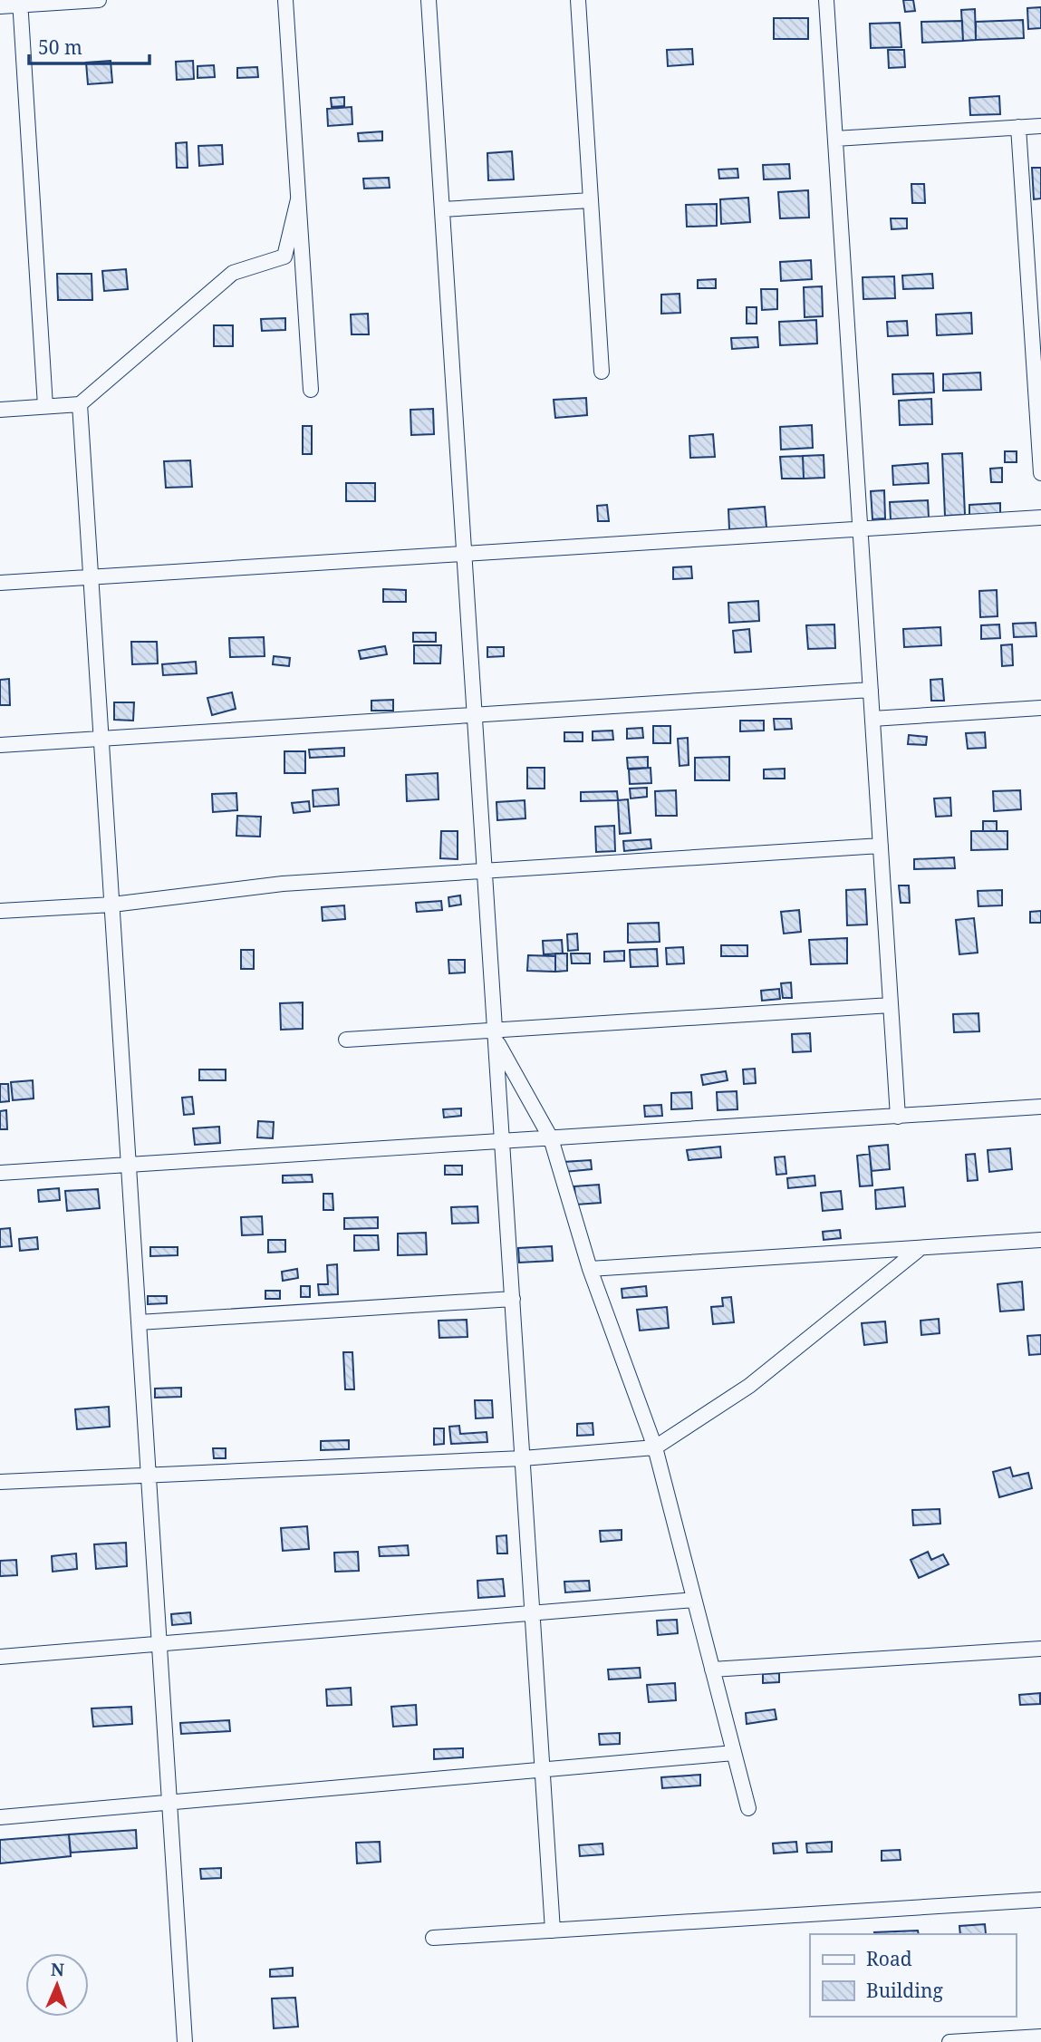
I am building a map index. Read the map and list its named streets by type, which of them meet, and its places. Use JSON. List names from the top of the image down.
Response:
{
  "legend": ["Road", "Building"],
  "scale_bar": "50 m",
  "north": "top"
}
